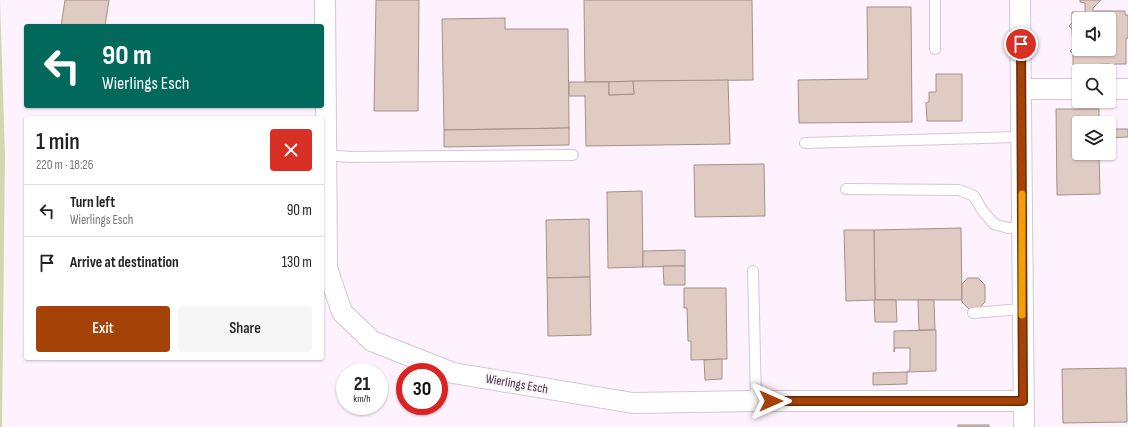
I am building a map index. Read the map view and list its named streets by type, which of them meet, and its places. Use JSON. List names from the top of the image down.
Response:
{
  "streets": {
    "street": ["Wierlings Esch"]
  },
  "page": {
    "turn": ["90 m", "Wierlings Esch"],
    "heading": ["1 min", "220 m · 18:26"],
    "list": [
      {
        "name": "Turn left",
        "note": "Wierlings Esch",
        "value": "90 m"
      },
      {
        "name": "Arrive at destination",
        "value": "130 m"
      }
    ],
    "buttons": ["Exit", "Share"],
    "speed": "21 km/h",
    "limit": "30"
  }
}
